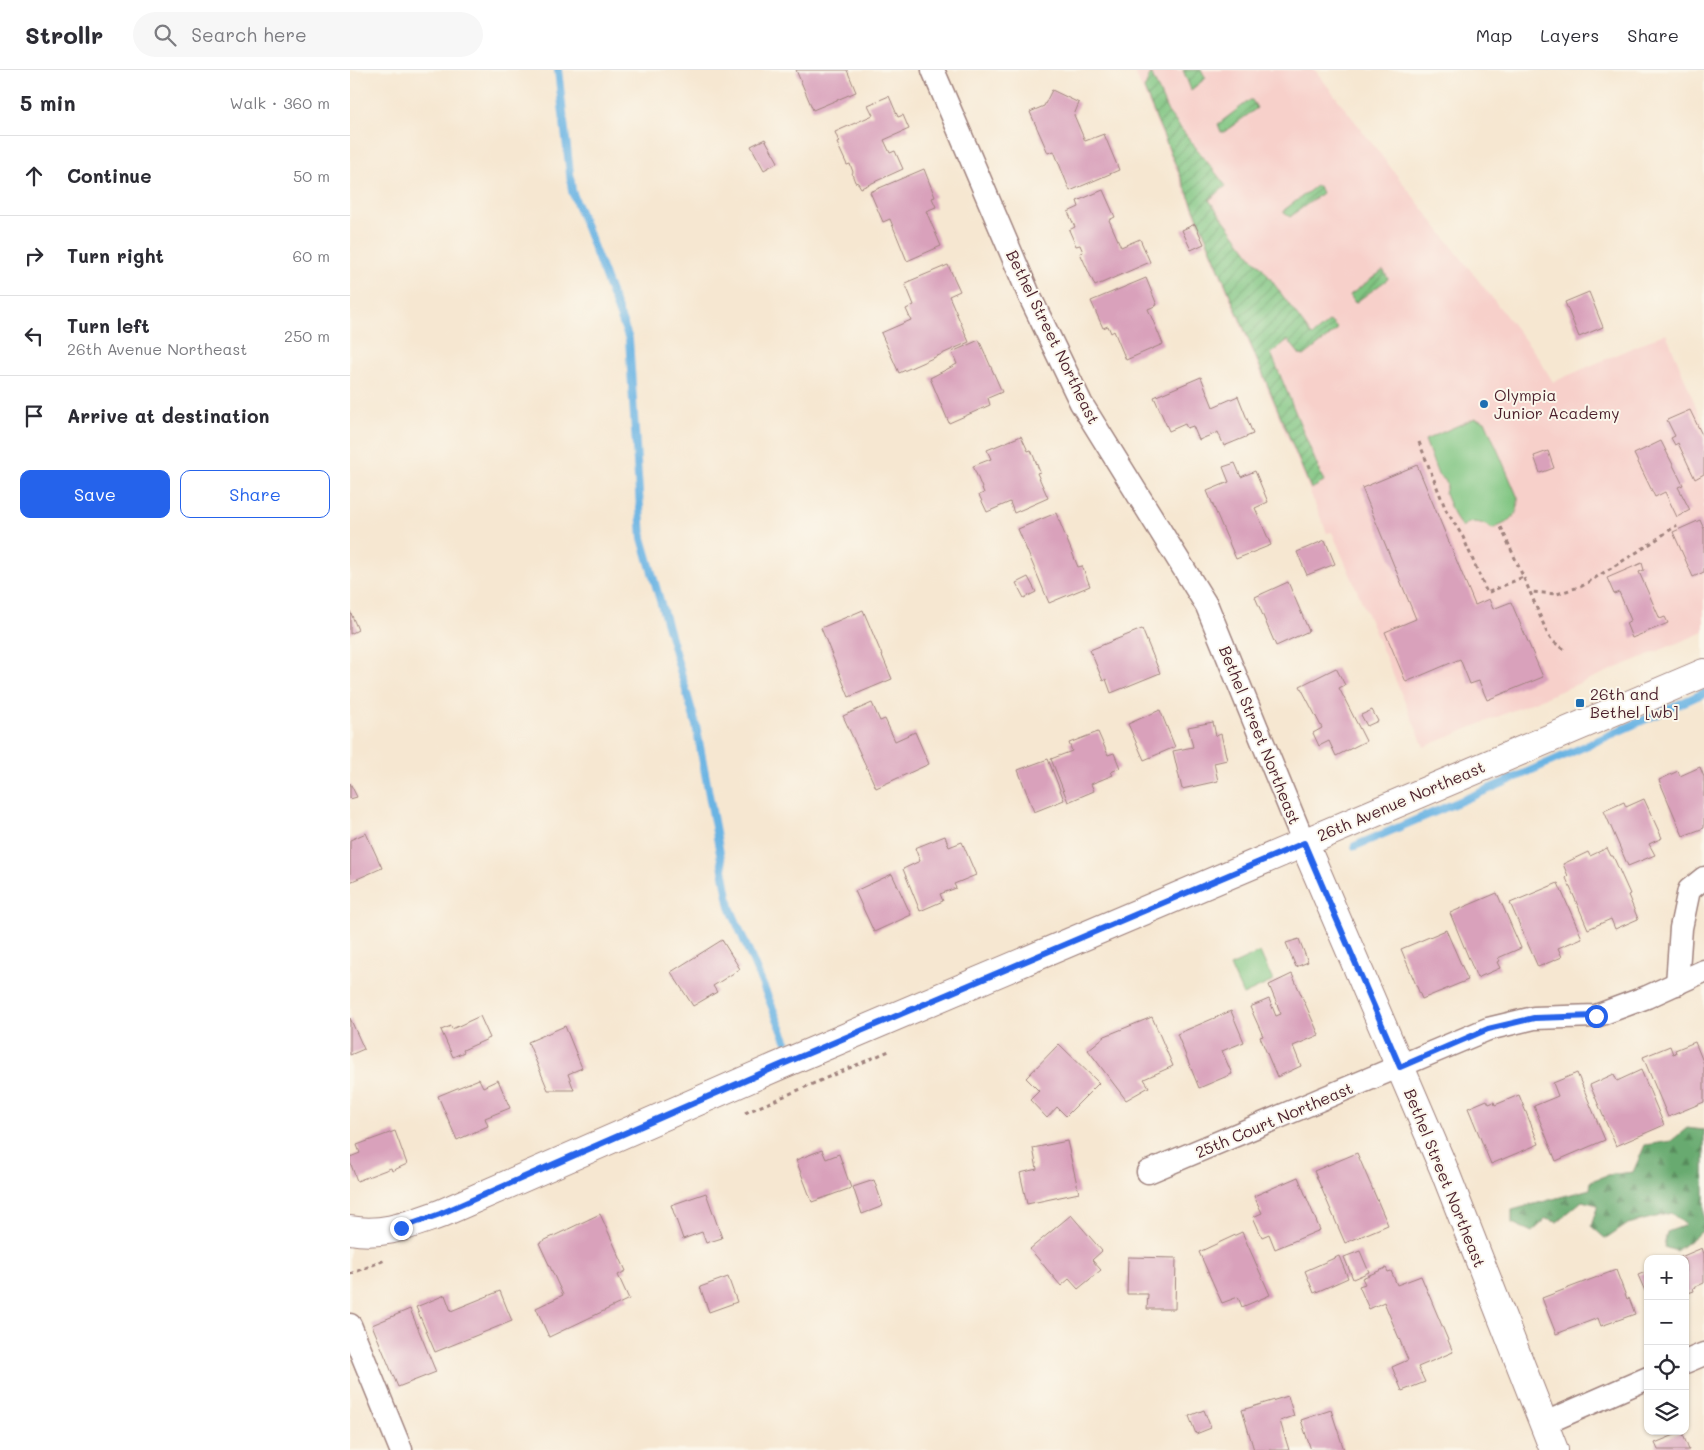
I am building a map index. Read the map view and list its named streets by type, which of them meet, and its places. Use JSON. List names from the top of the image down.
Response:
{
  "streets": {
    "street": ["Bethel Street Northeast", "26th Avenue Northeast", "25th Court Northeast"]
  },
  "crossings": [
    ["Bethel Street Northeast", "26th Avenue Northeast"],
    ["Bethel Street Northeast", "25th Court Northeast"]
  ],
  "places": {
    "other": ["Olympia Junior Academy"],
    "transit": ["26th and Bethel [wb]"]
  },
  "page": {
    "header": "Strollr",
    "search": "Search here",
    "nav": ["Map", "Layers", "Share"],
    "heading": ["5 min", "Walk · 360 m"],
    "list": [
      ["Continue", "50 m"],
      ["Turn right", "60 m"],
      ["Turn left", "26th Avenue Northeast", "250 m"],
      "Arrive at destination"
    ],
    "buttons": ["Save", "Share"],
    "map_buttons": ["+", "−"]
  }
}
